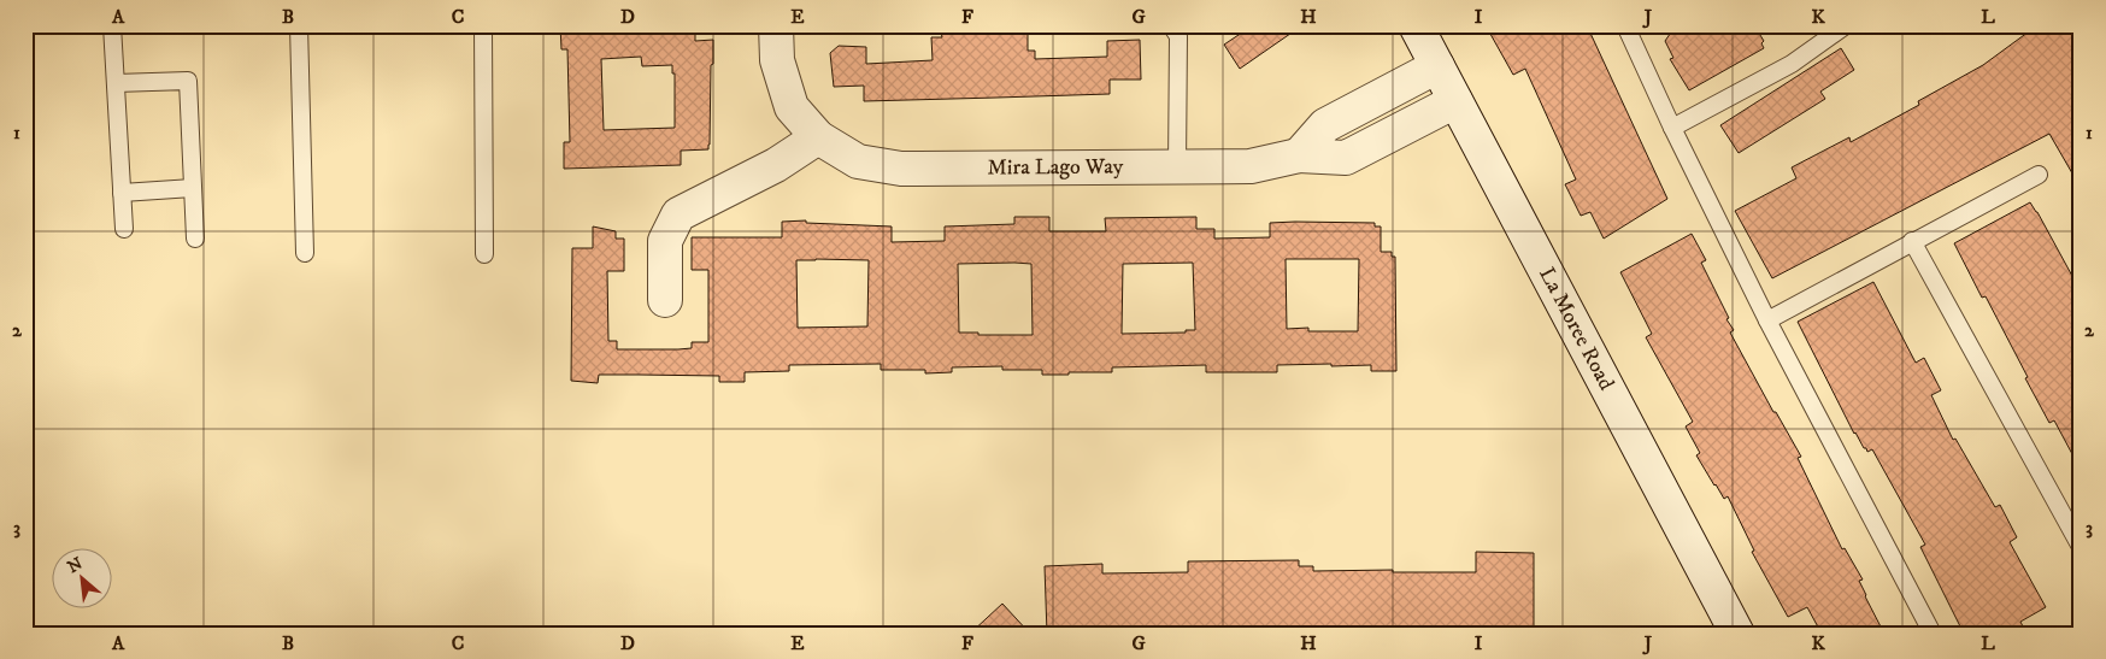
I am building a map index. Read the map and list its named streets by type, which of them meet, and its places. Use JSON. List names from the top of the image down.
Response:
{
  "streets": {
    "street": ["Mira Lago Way", "La Moree Road"]
  },
  "crossings": [
    ["Mira Lago Way", "La Moree Road"]
  ],
  "north": "top left",
  "grid": {
    "columns": [
      "A",
      "B",
      "C",
      "D",
      "E",
      "F",
      "G",
      "H",
      "I",
      "J",
      "K",
      "L"
    ],
    "rows": ["1", "2", "3"]
  }
}
